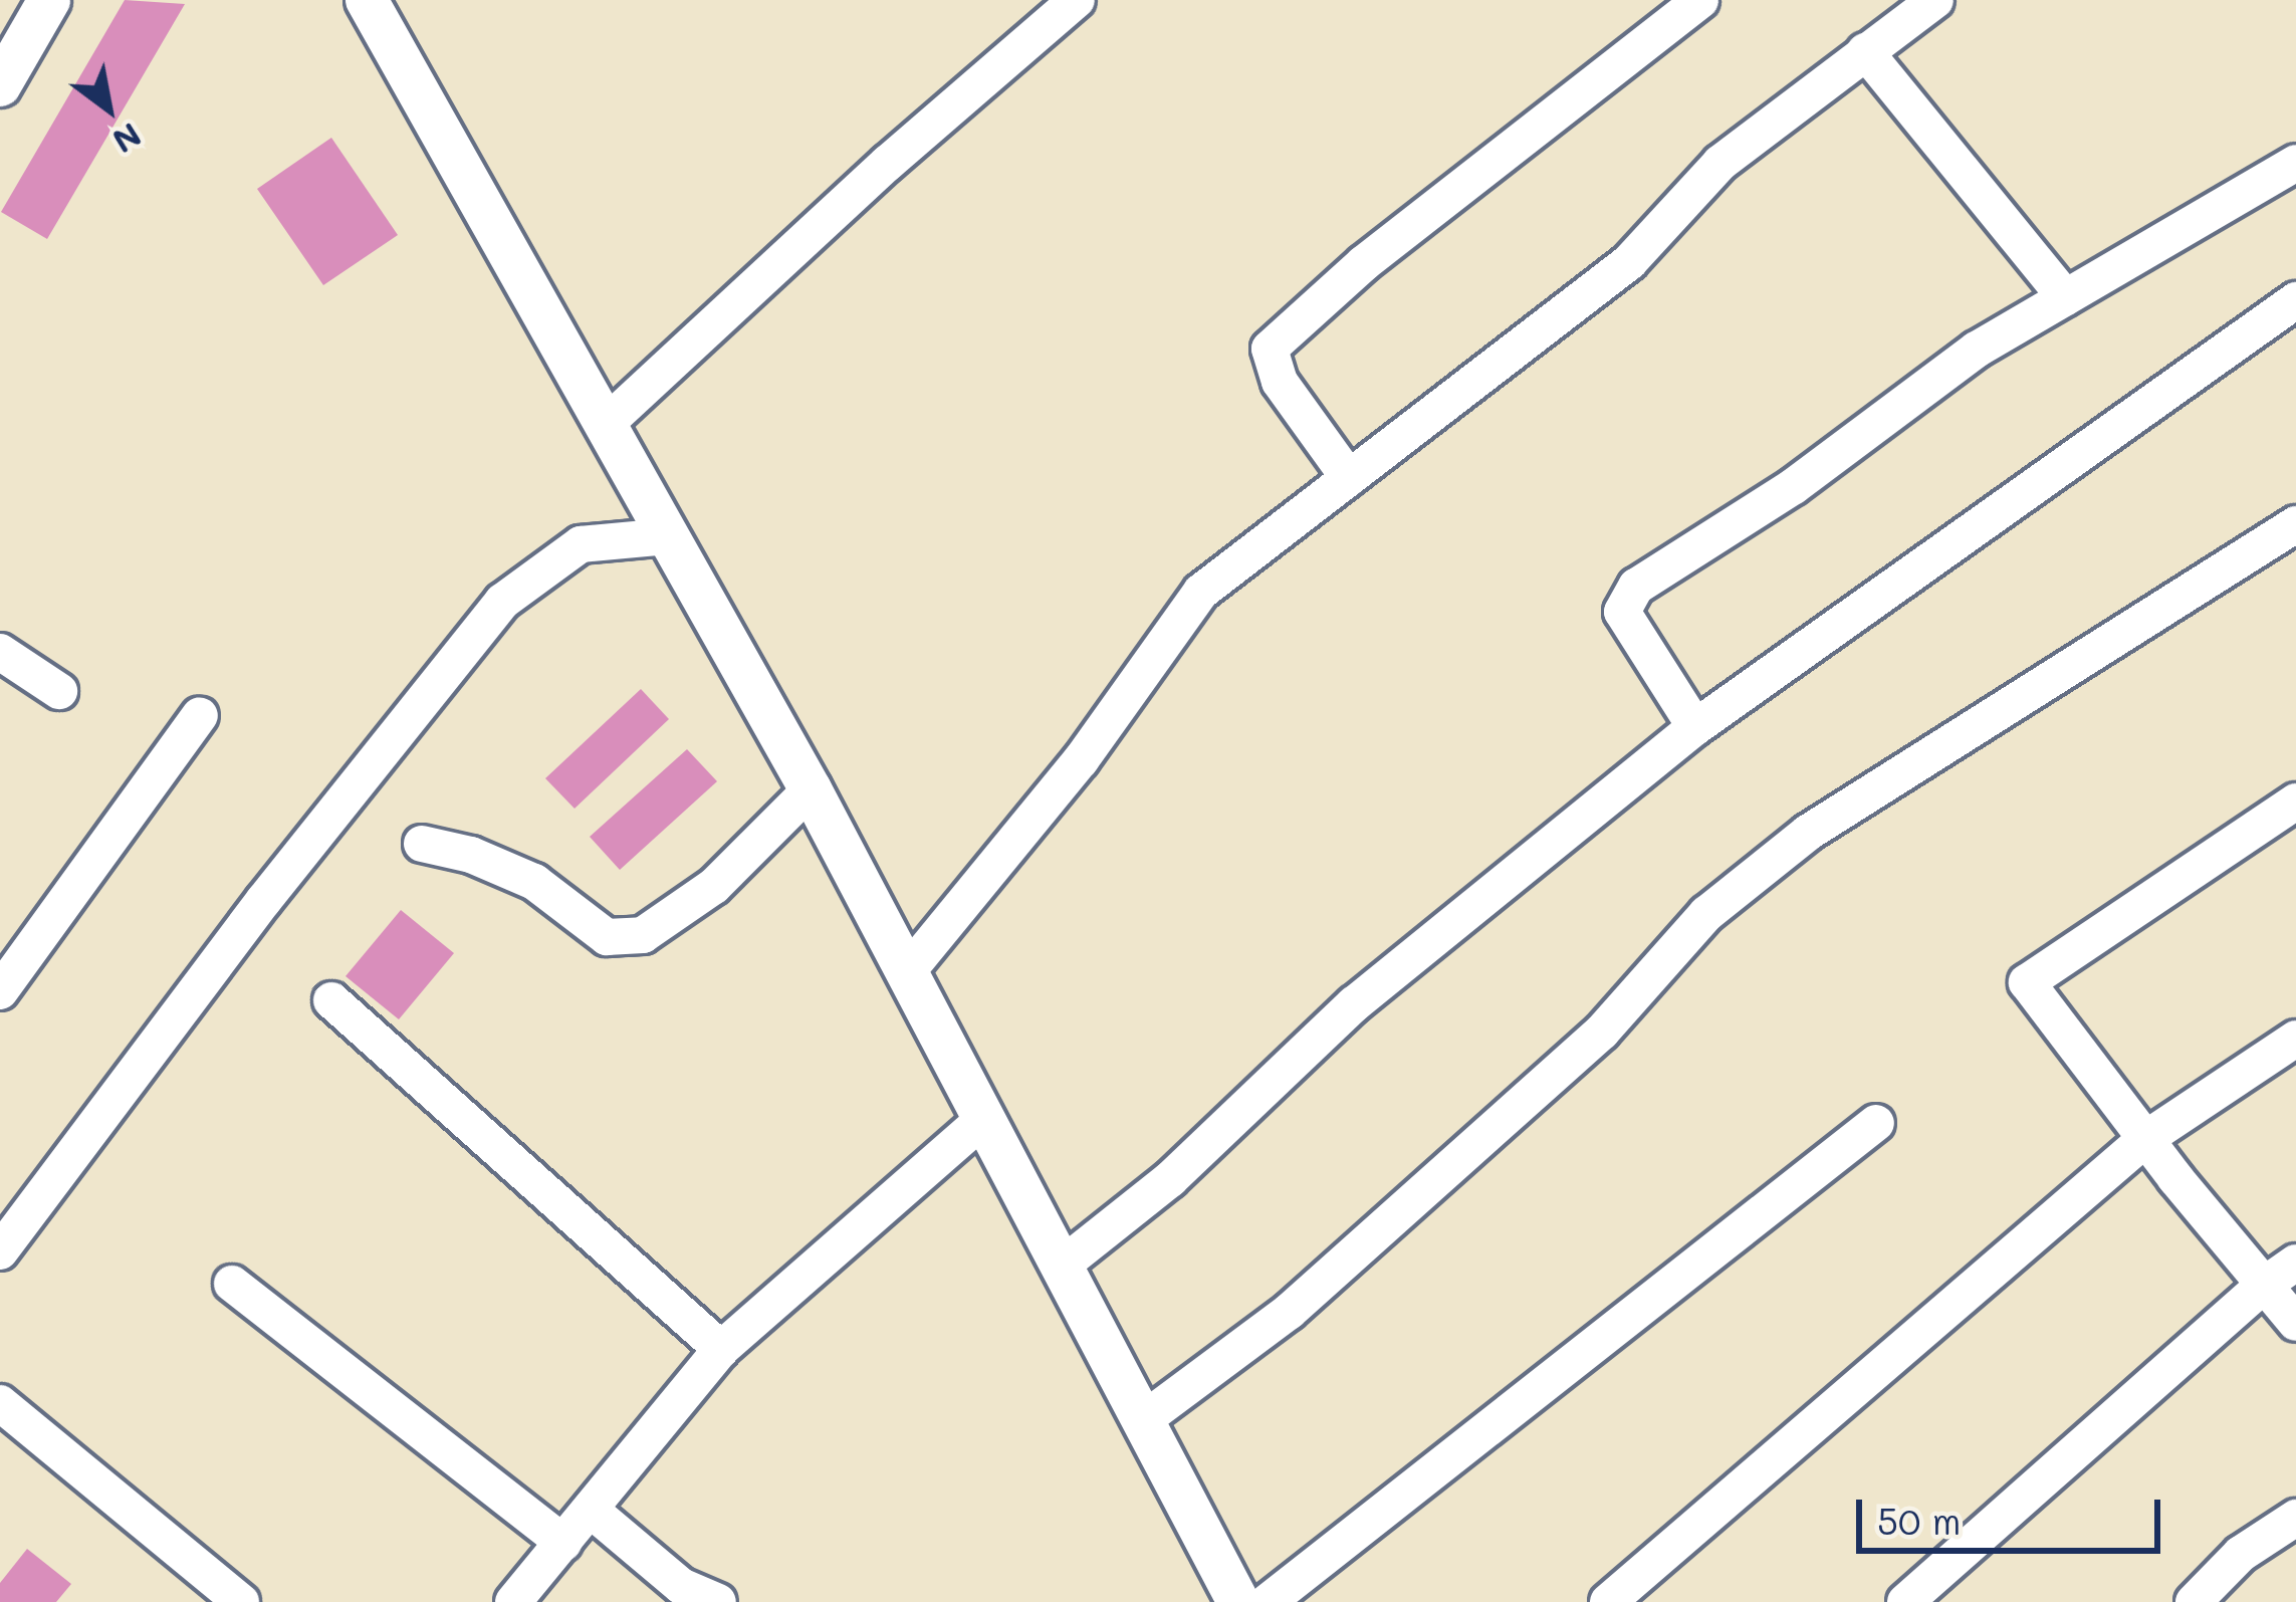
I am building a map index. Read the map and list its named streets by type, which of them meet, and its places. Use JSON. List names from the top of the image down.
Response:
{
  "scale_bar": "50 m",
  "north": "bottom right"
}
